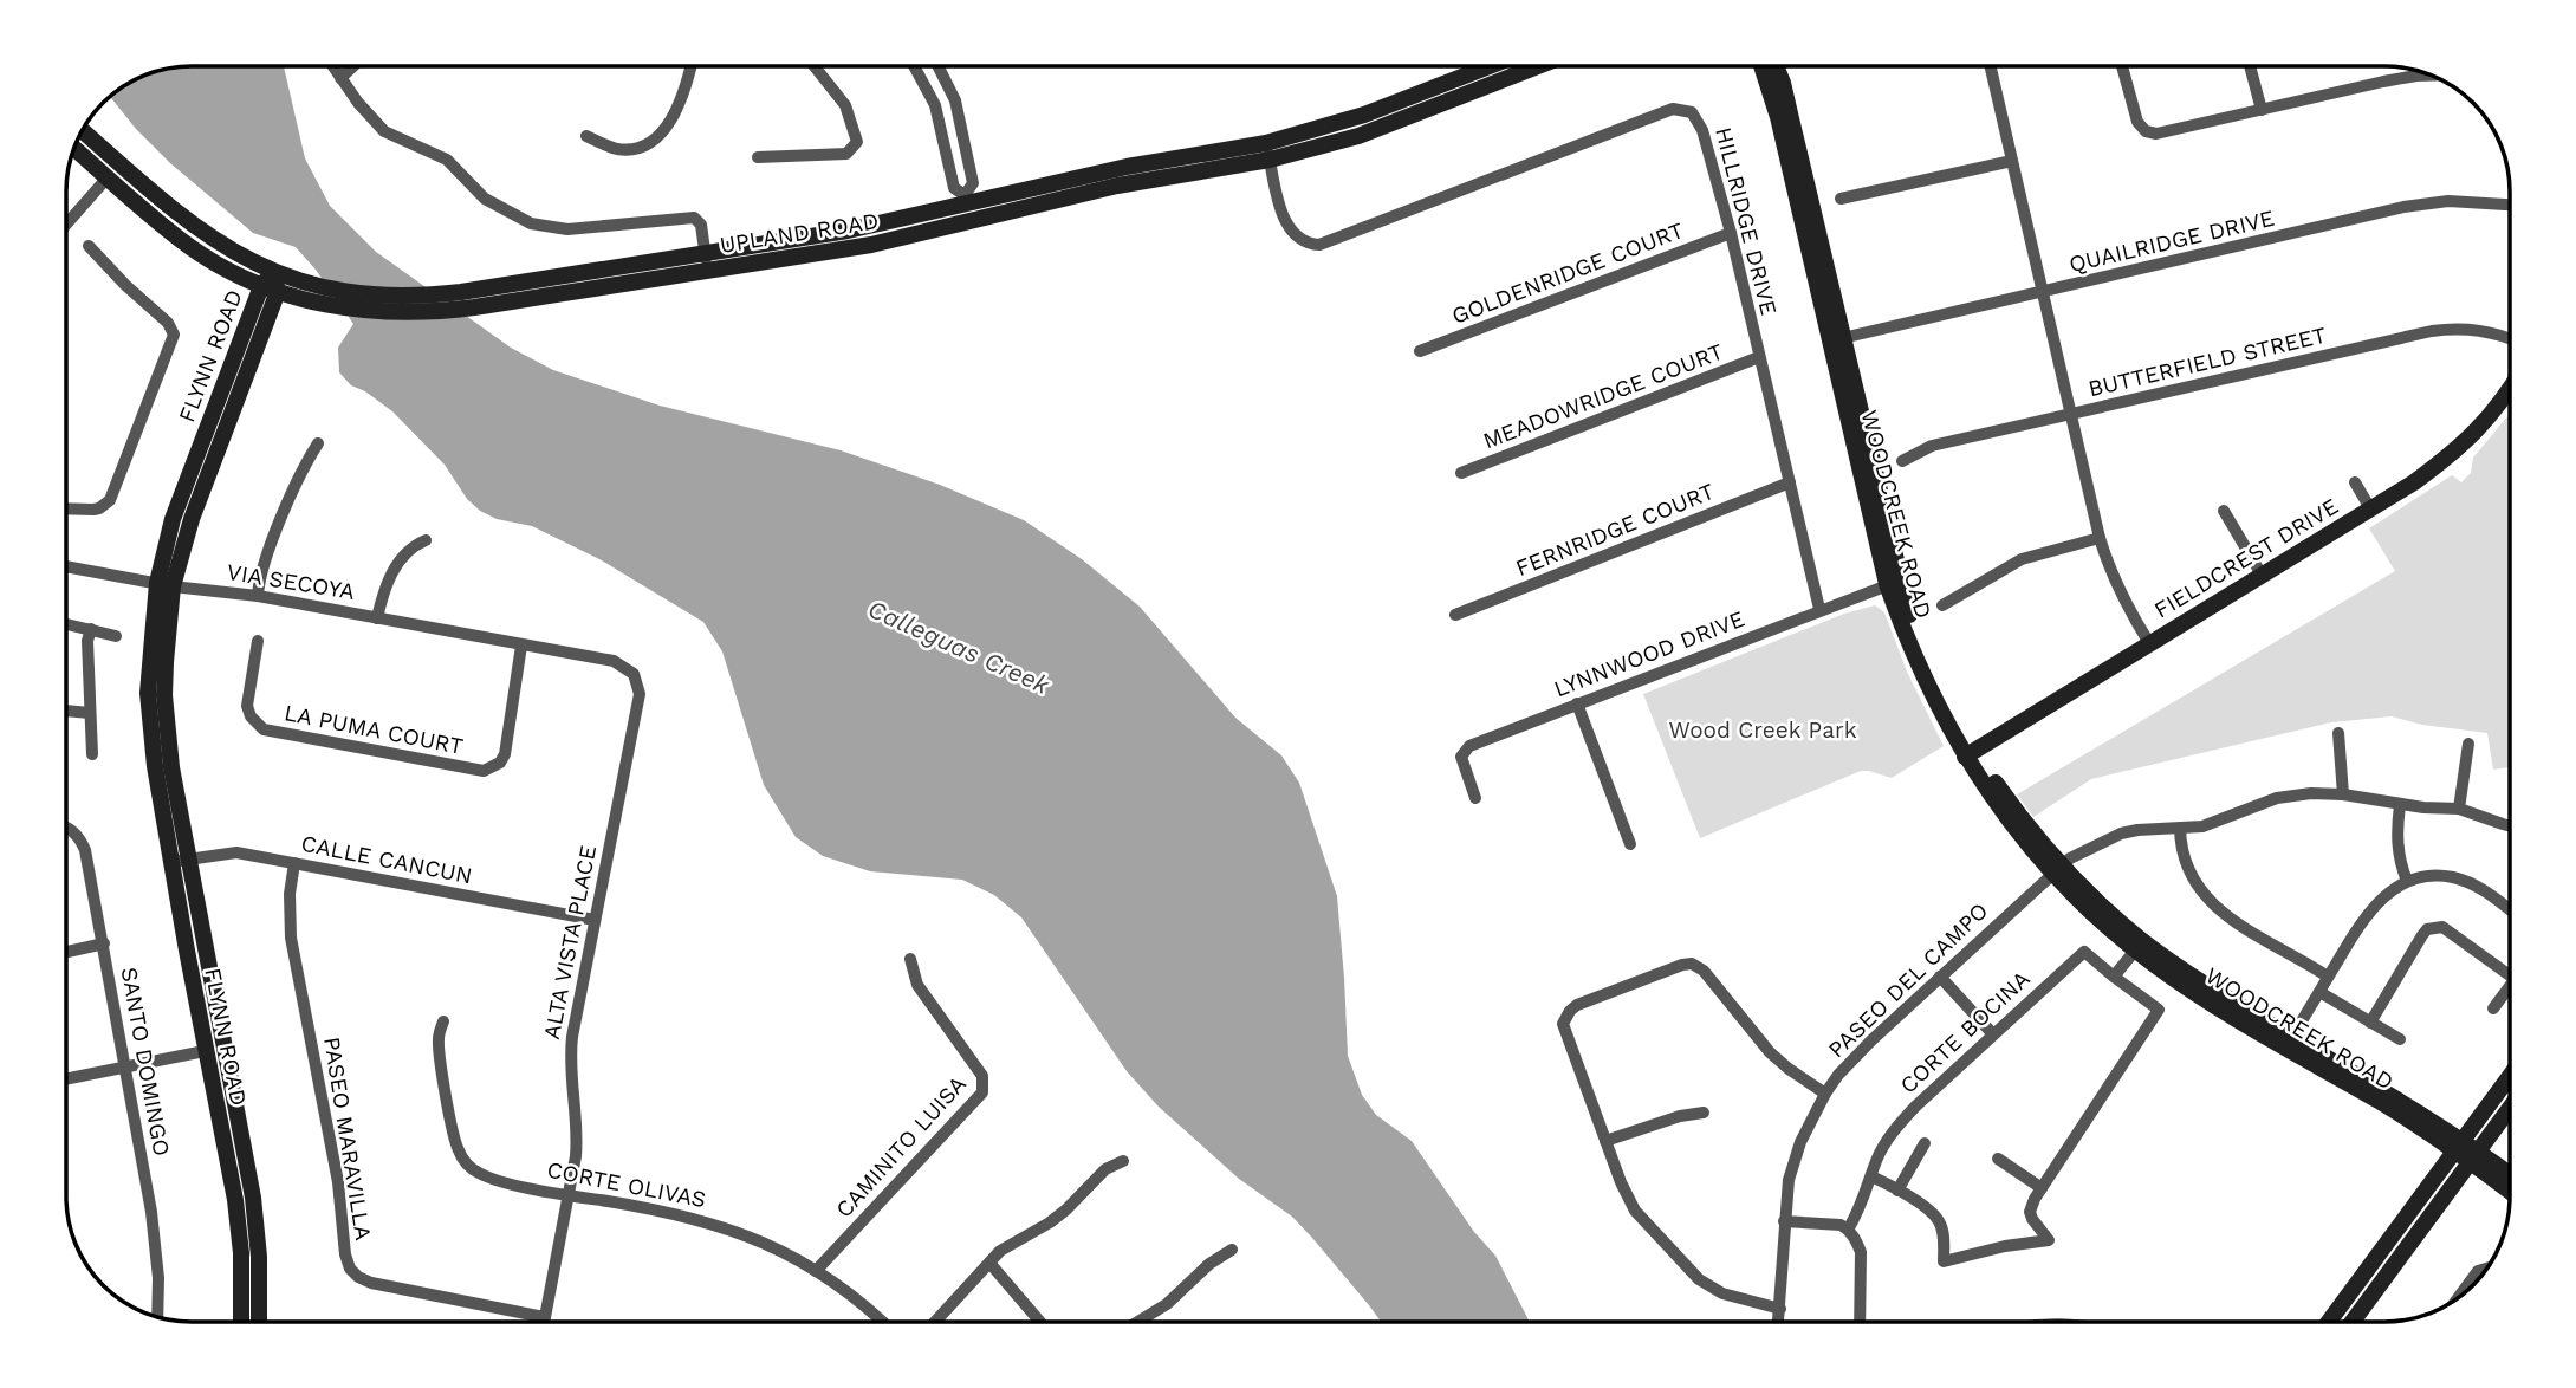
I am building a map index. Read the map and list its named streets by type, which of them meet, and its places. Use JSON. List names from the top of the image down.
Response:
{
  "streets": {
    "main road": [
      "UPLAND ROAD",
      "FLYNN ROAD",
      "WOODCREEK ROAD",
      "FIELDCREST DRIVE"
    ],
    "street": [
      "HILLRIDGE DRIVE",
      "QUAILRIDGE DRIVE",
      "GOLDENRIDGE COURT",
      "BUTTERFIELD STREET",
      "MEADOWRIDGE COURT",
      "FERNRIDGE COURT",
      "VIA SECOYA",
      "LYNNWOOD DRIVE",
      "LA PUMA COURT",
      "CALLE CANCUN",
      "ALTA VISTA PLACE",
      "PASEO DEL CAMPO",
      "CORTE BOCINA",
      "SANTO DOMINGO",
      "PASEO MARAVILLA",
      "CAMINITO LUISA",
      "CORTE OLIVAS"
    ]
  },
  "crossings": [
    ["HILLRIDGE DRIVE", "UPLAND ROAD"],
    ["HILLRIDGE DRIVE", "GOLDENRIDGE COURT"],
    ["HILLRIDGE DRIVE", "MEADOWRIDGE COURT"],
    ["HILLRIDGE DRIVE", "FERNRIDGE COURT"],
    ["HILLRIDGE DRIVE", "LYNNWOOD DRIVE"],
    ["UPLAND ROAD", "FLYNN ROAD"],
    ["QUAILRIDGE DRIVE", "WOODCREEK ROAD"],
    ["FLYNN ROAD", "VIA SECOYA"],
    ["FLYNN ROAD", "CALLE CANCUN"],
    ["WOODCREEK ROAD", "FIELDCREST DRIVE"],
    ["WOODCREEK ROAD", "LYNNWOOD DRIVE"],
    ["WOODCREEK ROAD", "PASEO DEL CAMPO"],
    ["VIA SECOYA", "LA PUMA COURT"],
    ["VIA SECOYA", "ALTA VISTA PLACE"],
    ["LA PUMA COURT", "ALTA VISTA PLACE"],
    ["CALLE CANCUN", "ALTA VISTA PLACE"],
    ["CALLE CANCUN", "PASEO MARAVILLA"],
    ["ALTA VISTA PLACE", "PASEO MARAVILLA"],
    ["ALTA VISTA PLACE", "CORTE OLIVAS"],
    ["CAMINITO LUISA", "CORTE OLIVAS"]
  ],
  "water": ["Calleguas Creek"],
  "parks": ["Wood Creek Park"]
}
